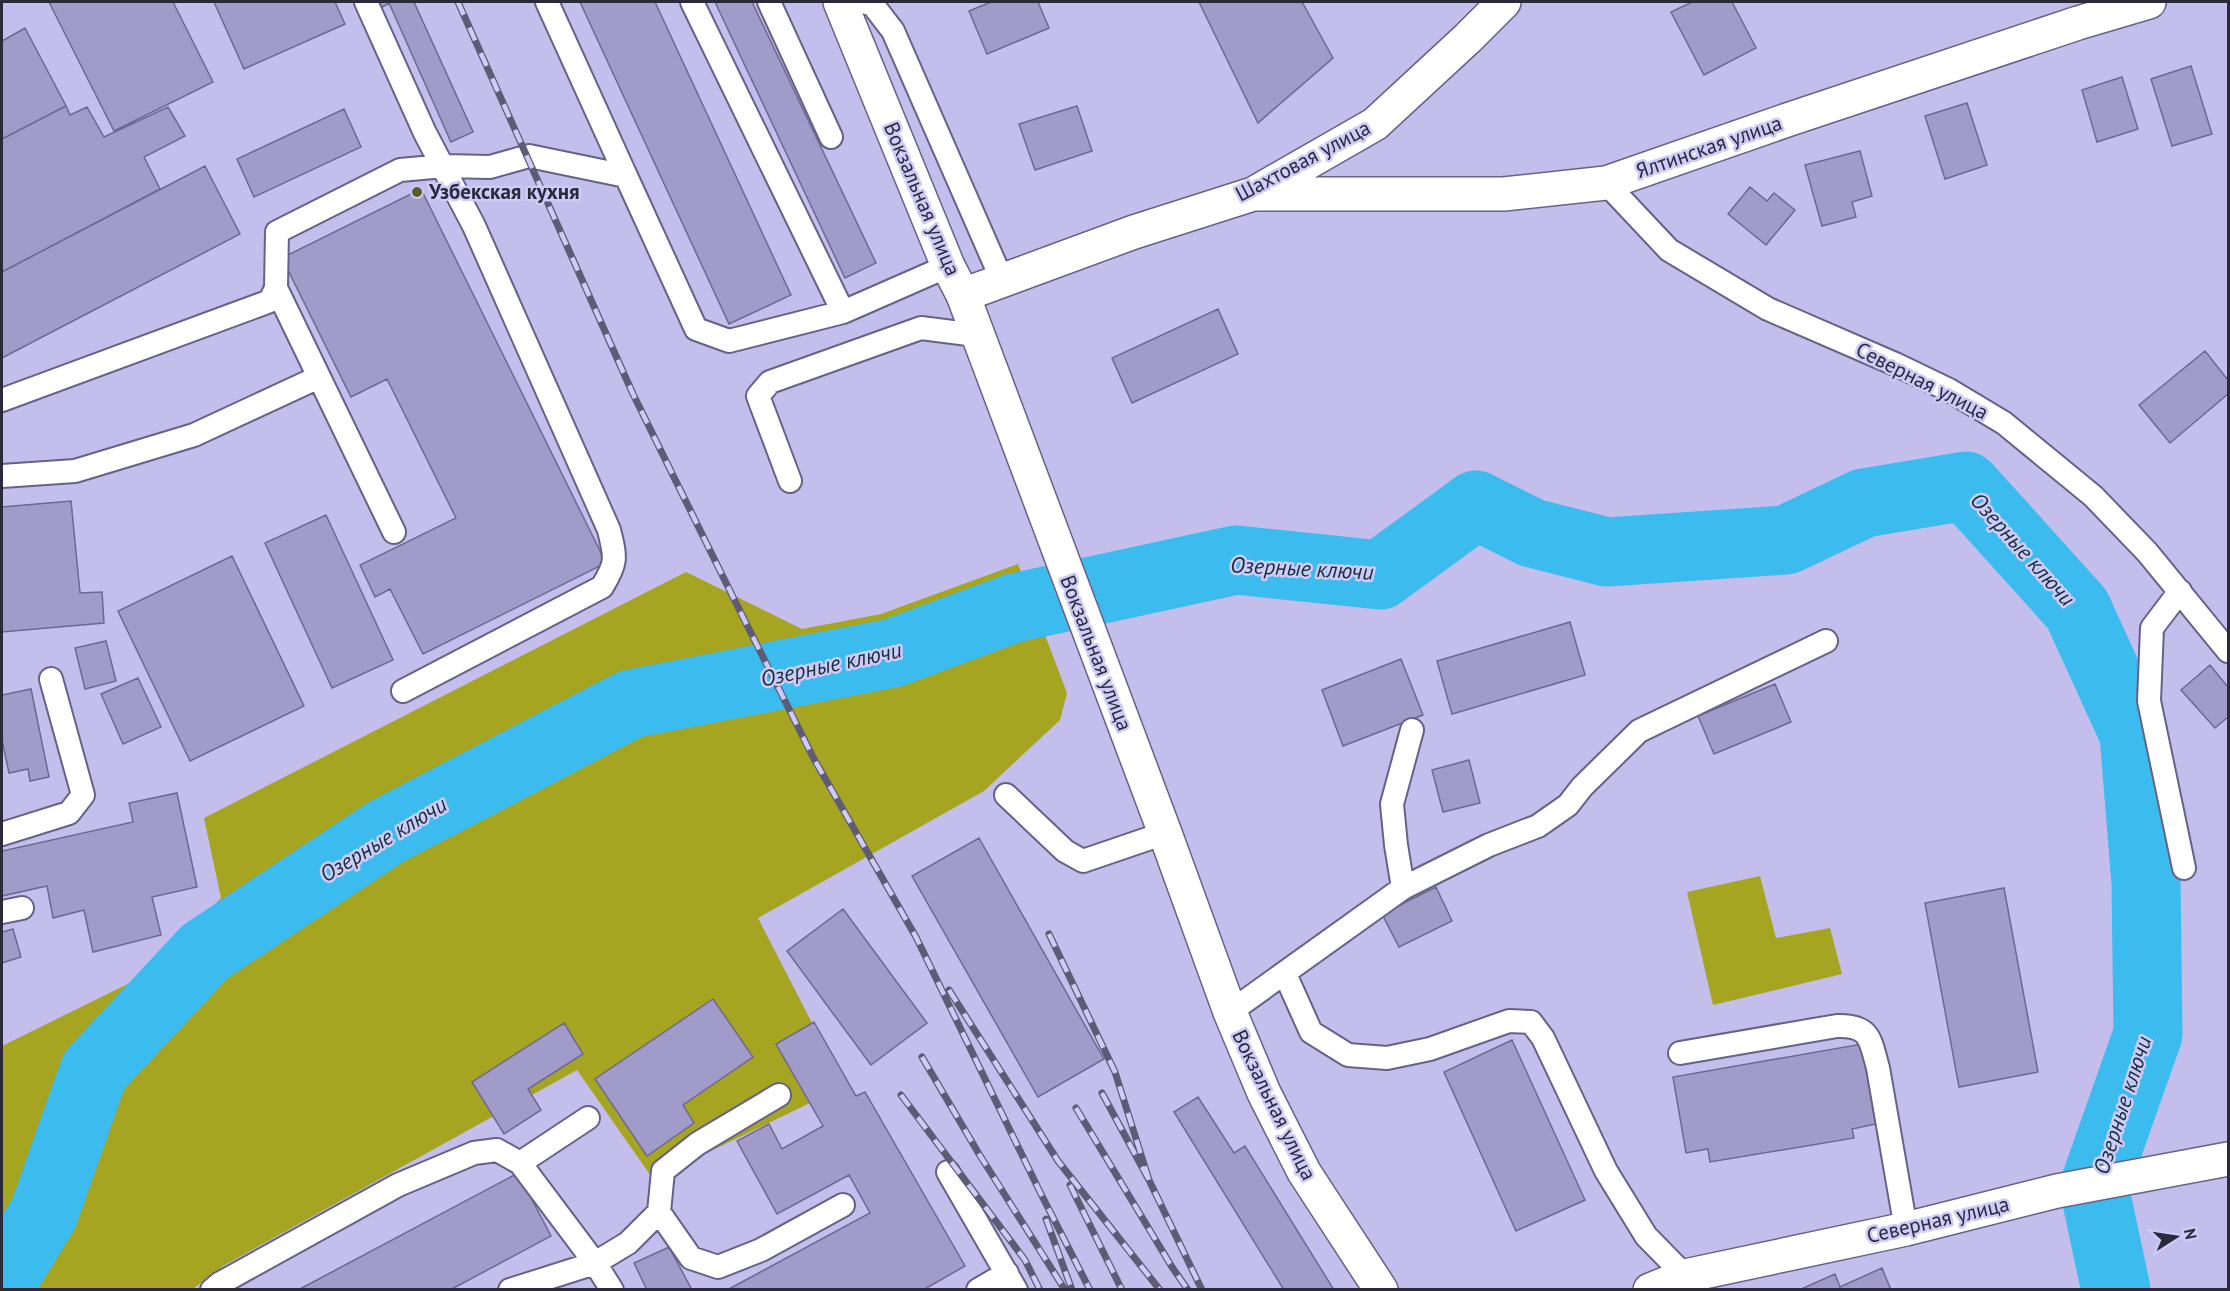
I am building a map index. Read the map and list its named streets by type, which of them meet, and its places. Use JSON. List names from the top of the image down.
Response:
{
  "streets": {
    "street": [
      "Ялтинская улица",
      "Шахтовая улица",
      "Вокзальная улица",
      "Северная улица"
    ]
  },
  "crossings": [
    ["Ялтинская улица", "Шахтовая улица"],
    ["Ялтинская улица", "Северная улица"],
    ["Шахтовая улица", "Вокзальная улица"]
  ],
  "water": ["Озерные ключи"],
  "places": ["Узбекская кухня"],
  "north": "right"
}
